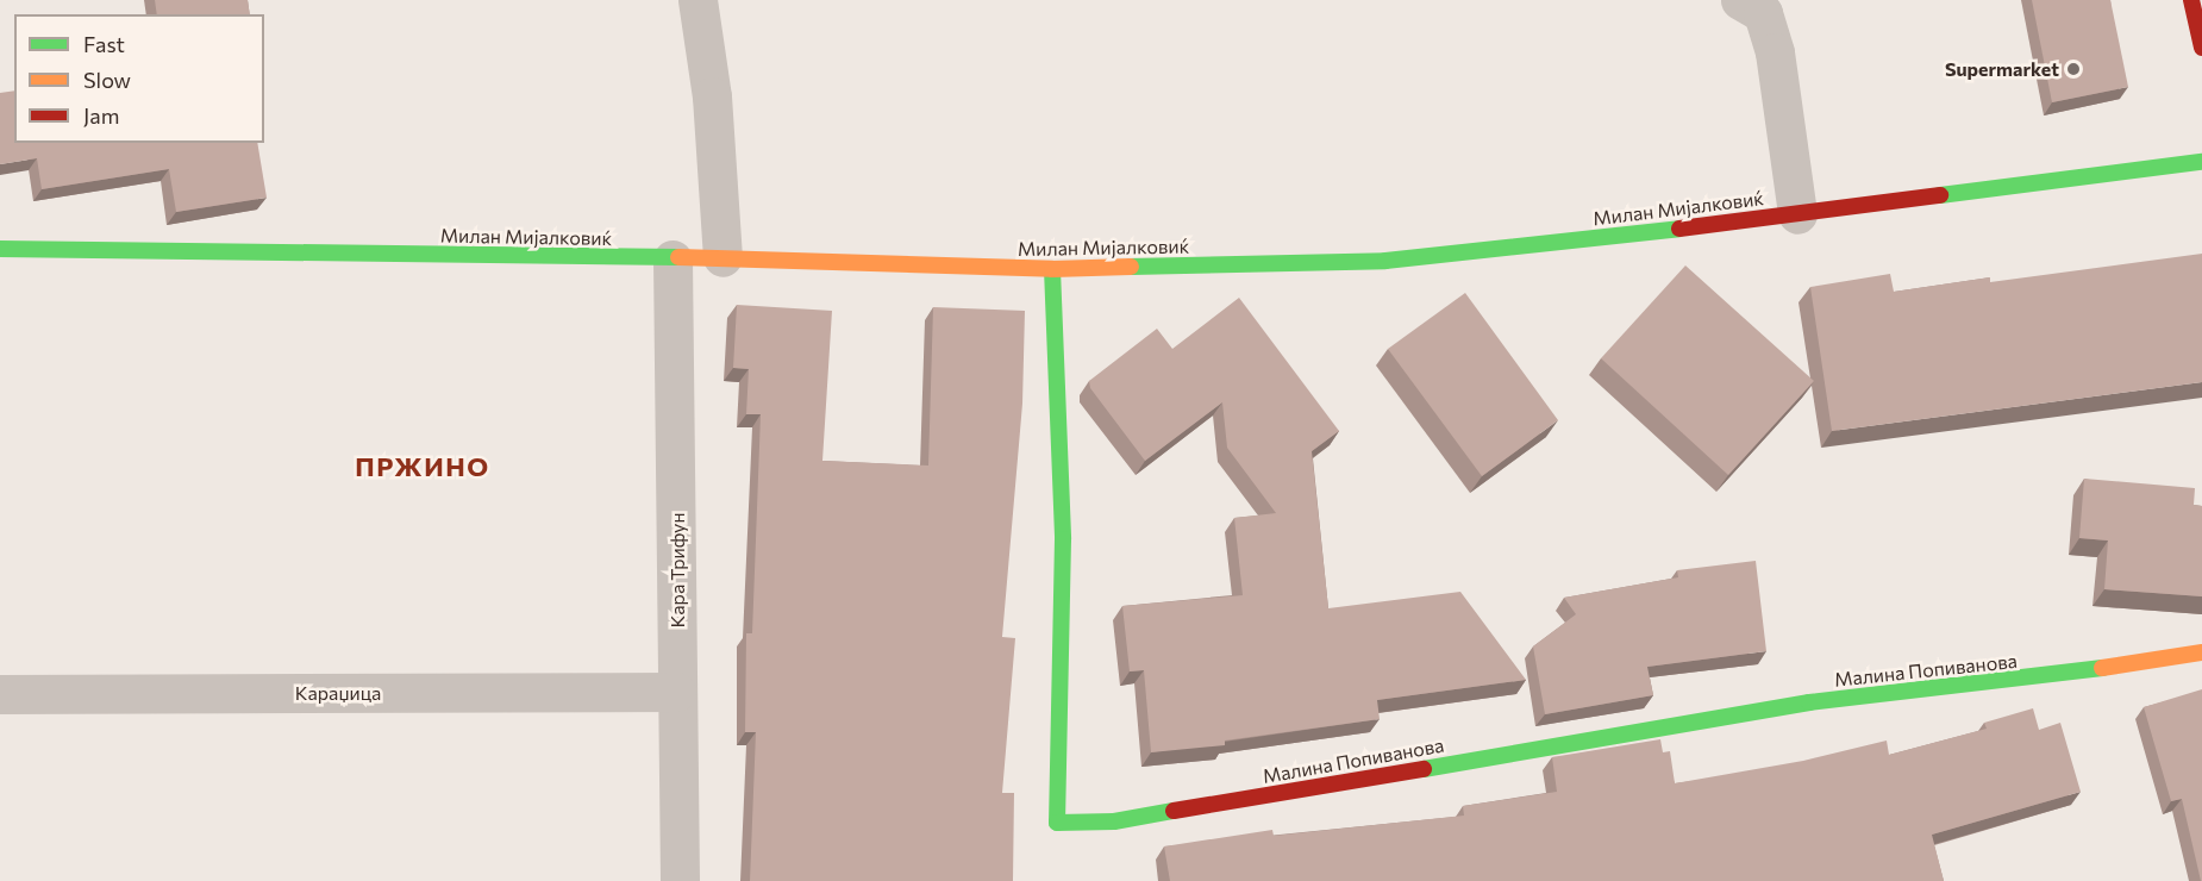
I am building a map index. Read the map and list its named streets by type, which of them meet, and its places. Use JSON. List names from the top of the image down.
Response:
{
  "streets": {
    "street": [
      "Милан Мијалковиќ",
      "Кара Трифун",
      "Малина Попиванова",
      "Караџица"
    ]
  },
  "crossings": [
    ["Милан Мијалковиќ", "Кара Трифун"],
    ["Милан Мијалковиќ", "Малина Попиванова"],
    ["Кара Трифун", "Караџица"]
  ],
  "districts": ["ПРЖИНО"],
  "places": ["Supermarket"],
  "legend": ["Fast", "Slow", "Jam"]
}
